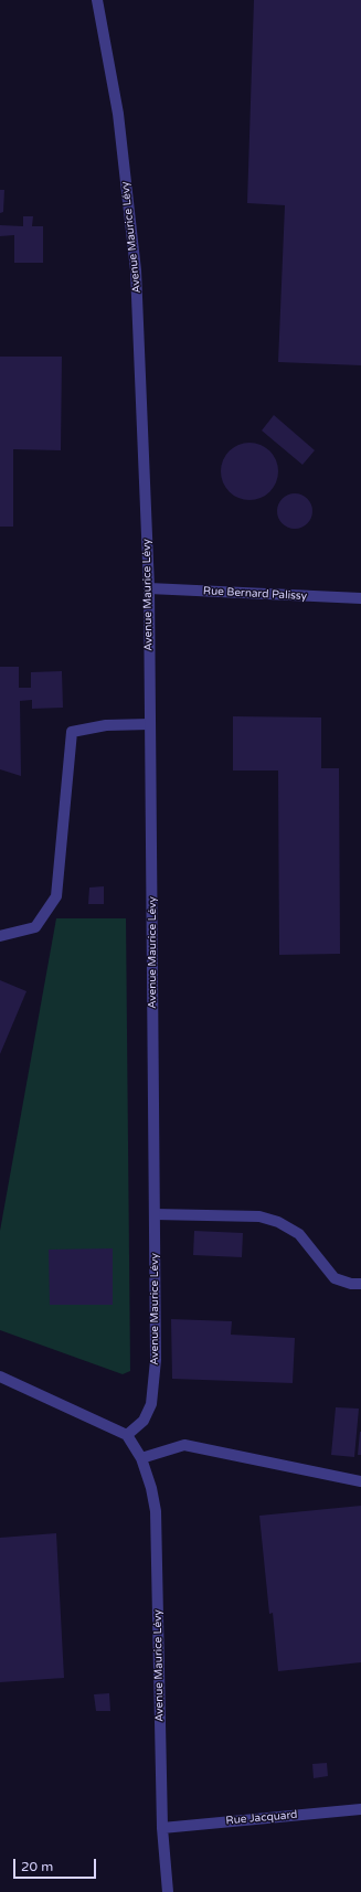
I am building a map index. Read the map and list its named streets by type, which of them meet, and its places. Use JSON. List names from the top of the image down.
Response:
{
  "streets": {
    "street": ["Avenue Maurice Lévy", "Rue Bernard Palissy", "Rue Jacquard"]
  },
  "crossings": [
    ["Avenue Maurice Lévy", "Rue Bernard Palissy"],
    ["Avenue Maurice Lévy", "Rue Jacquard"]
  ],
  "scale_bar": "20 m"
}
